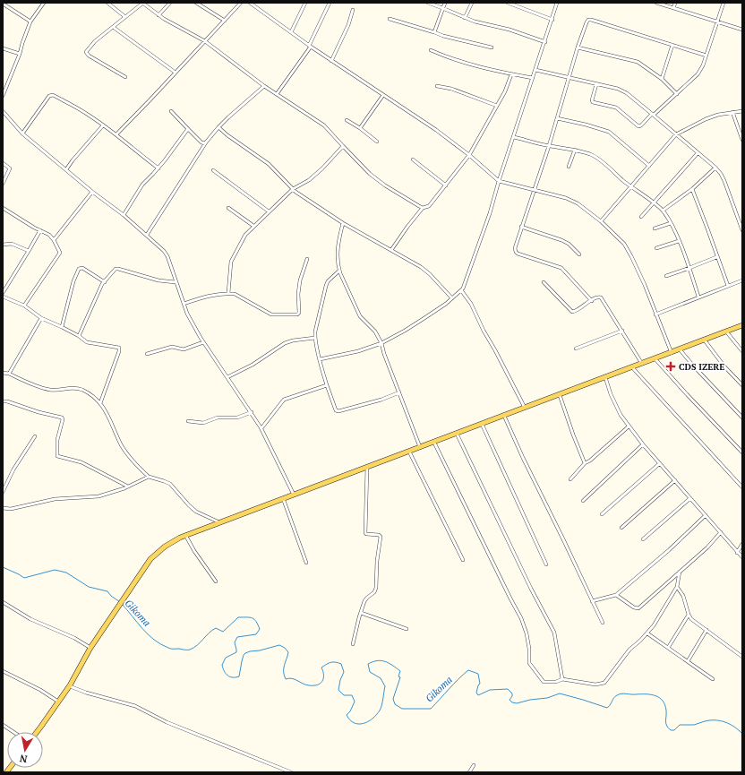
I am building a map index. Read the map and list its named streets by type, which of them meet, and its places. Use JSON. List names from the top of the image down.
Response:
{
  "water": ["Gikoma"],
  "places": {
    "health": ["CDS IZERE"]
  },
  "north": "bottom"
}
